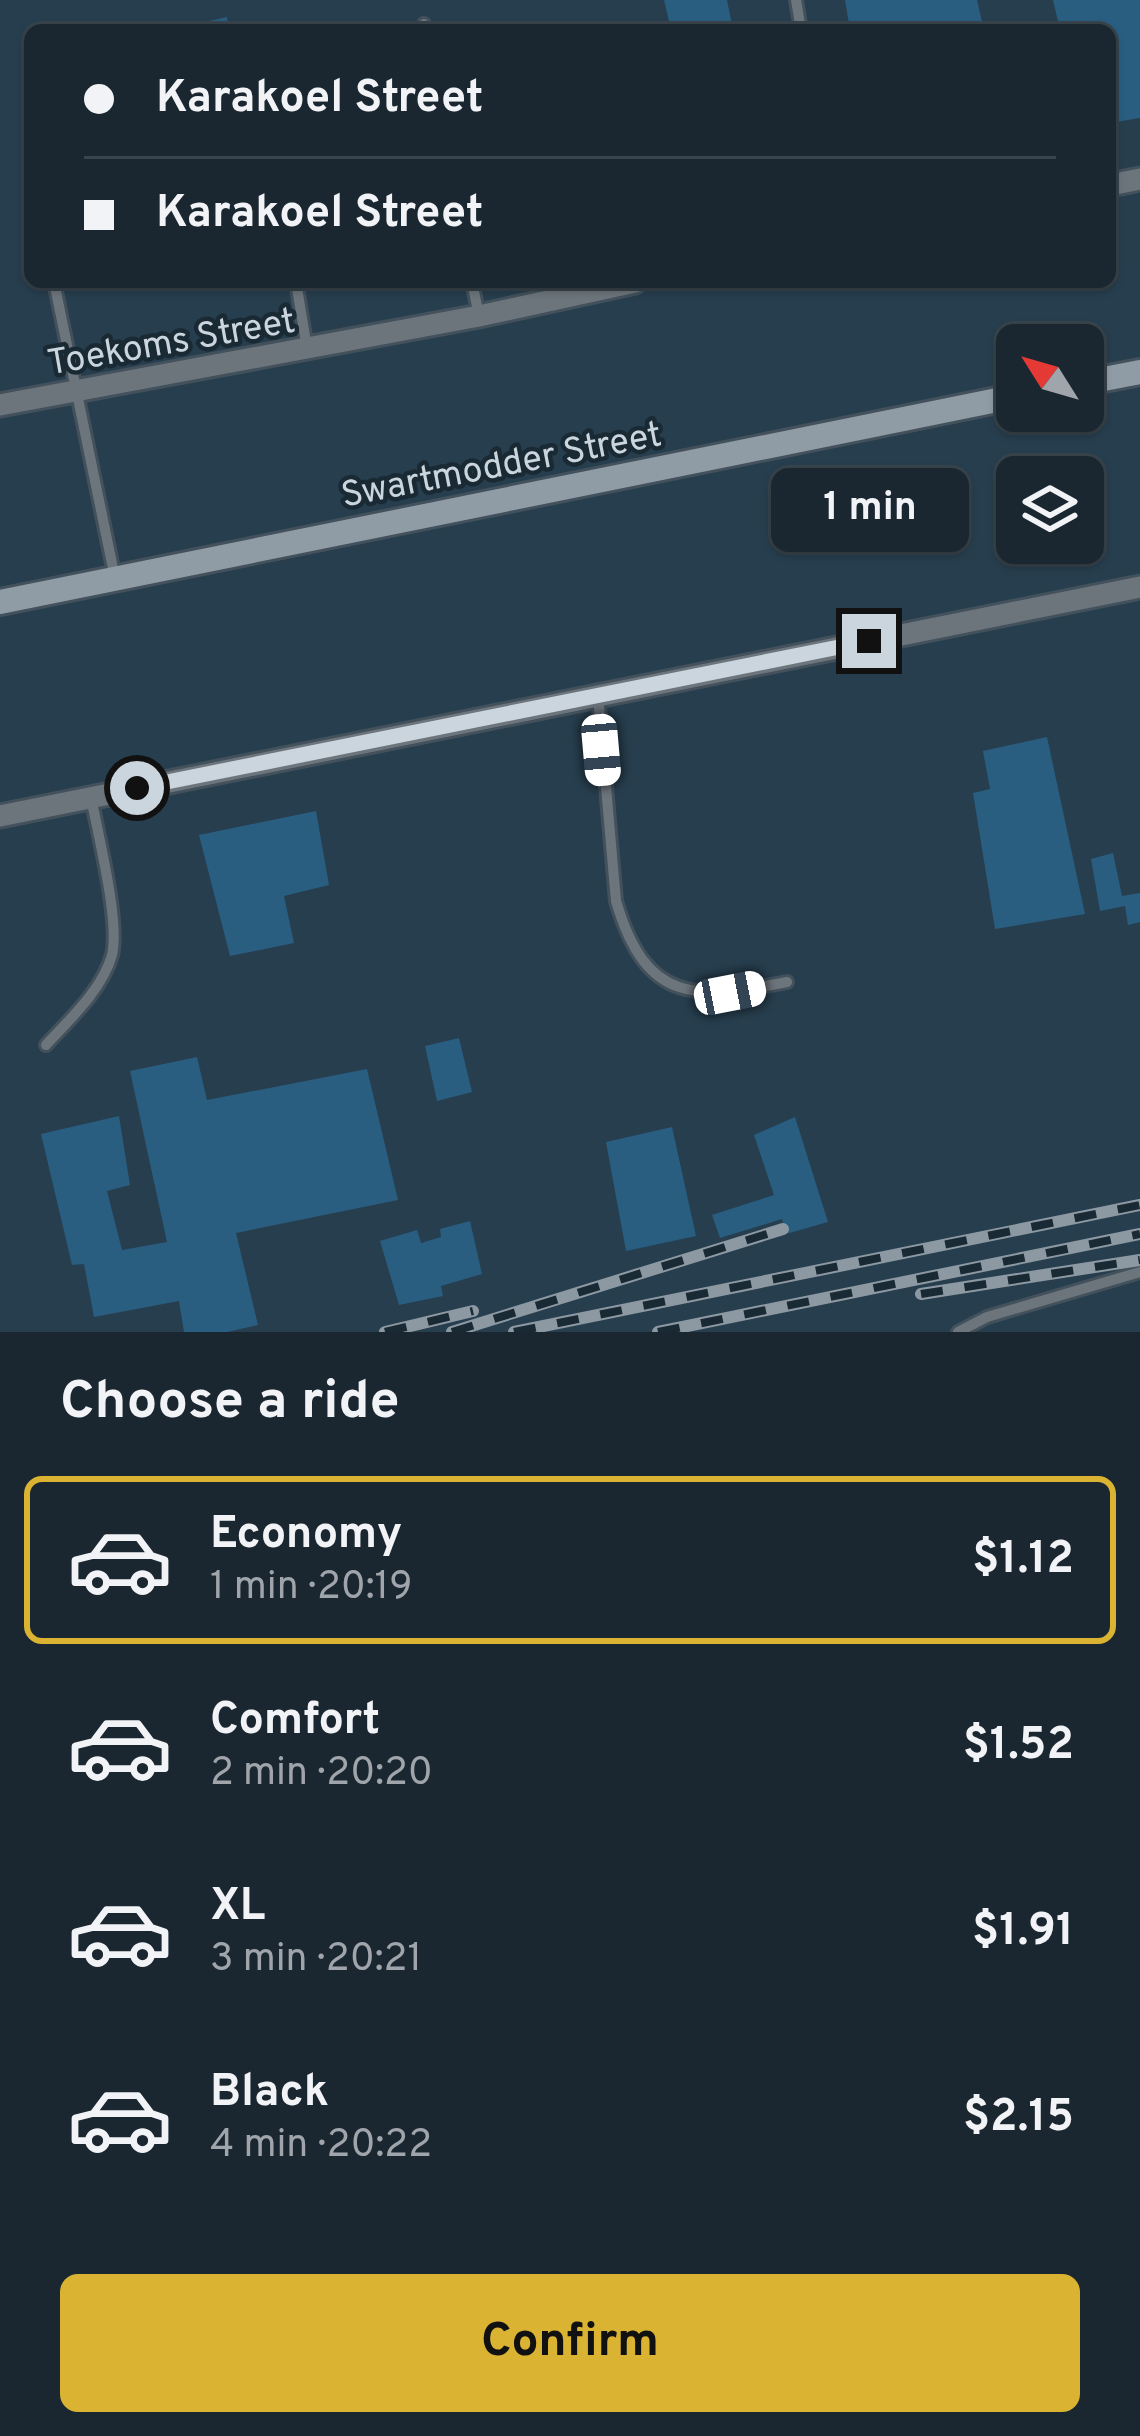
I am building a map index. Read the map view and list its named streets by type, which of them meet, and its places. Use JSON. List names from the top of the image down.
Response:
{
  "streets": {
    "main road": ["Swartmodder Street"],
    "street": ["Toekoms Street"]
  },
  "north": "top left",
  "page": {
    "banner": ["Karakoel Street", "Karakoel Street"],
    "bubble": "1 min",
    "heading": "Choose a ride",
    "list": [
      {
        "name": "Economy",
        "note": "1 min · 20:19",
        "value": "$1.12"
      },
      {
        "name": "Comfort",
        "note": "2 min · 20:20",
        "value": "$1.52"
      },
      {
        "name": "XL",
        "note": "3 min · 20:21",
        "value": "$1.91"
      },
      {
        "name": "Black",
        "note": "4 min · 20:22",
        "value": "$2.15"
      }
    ],
    "buttons": "Confirm"
  }
}
